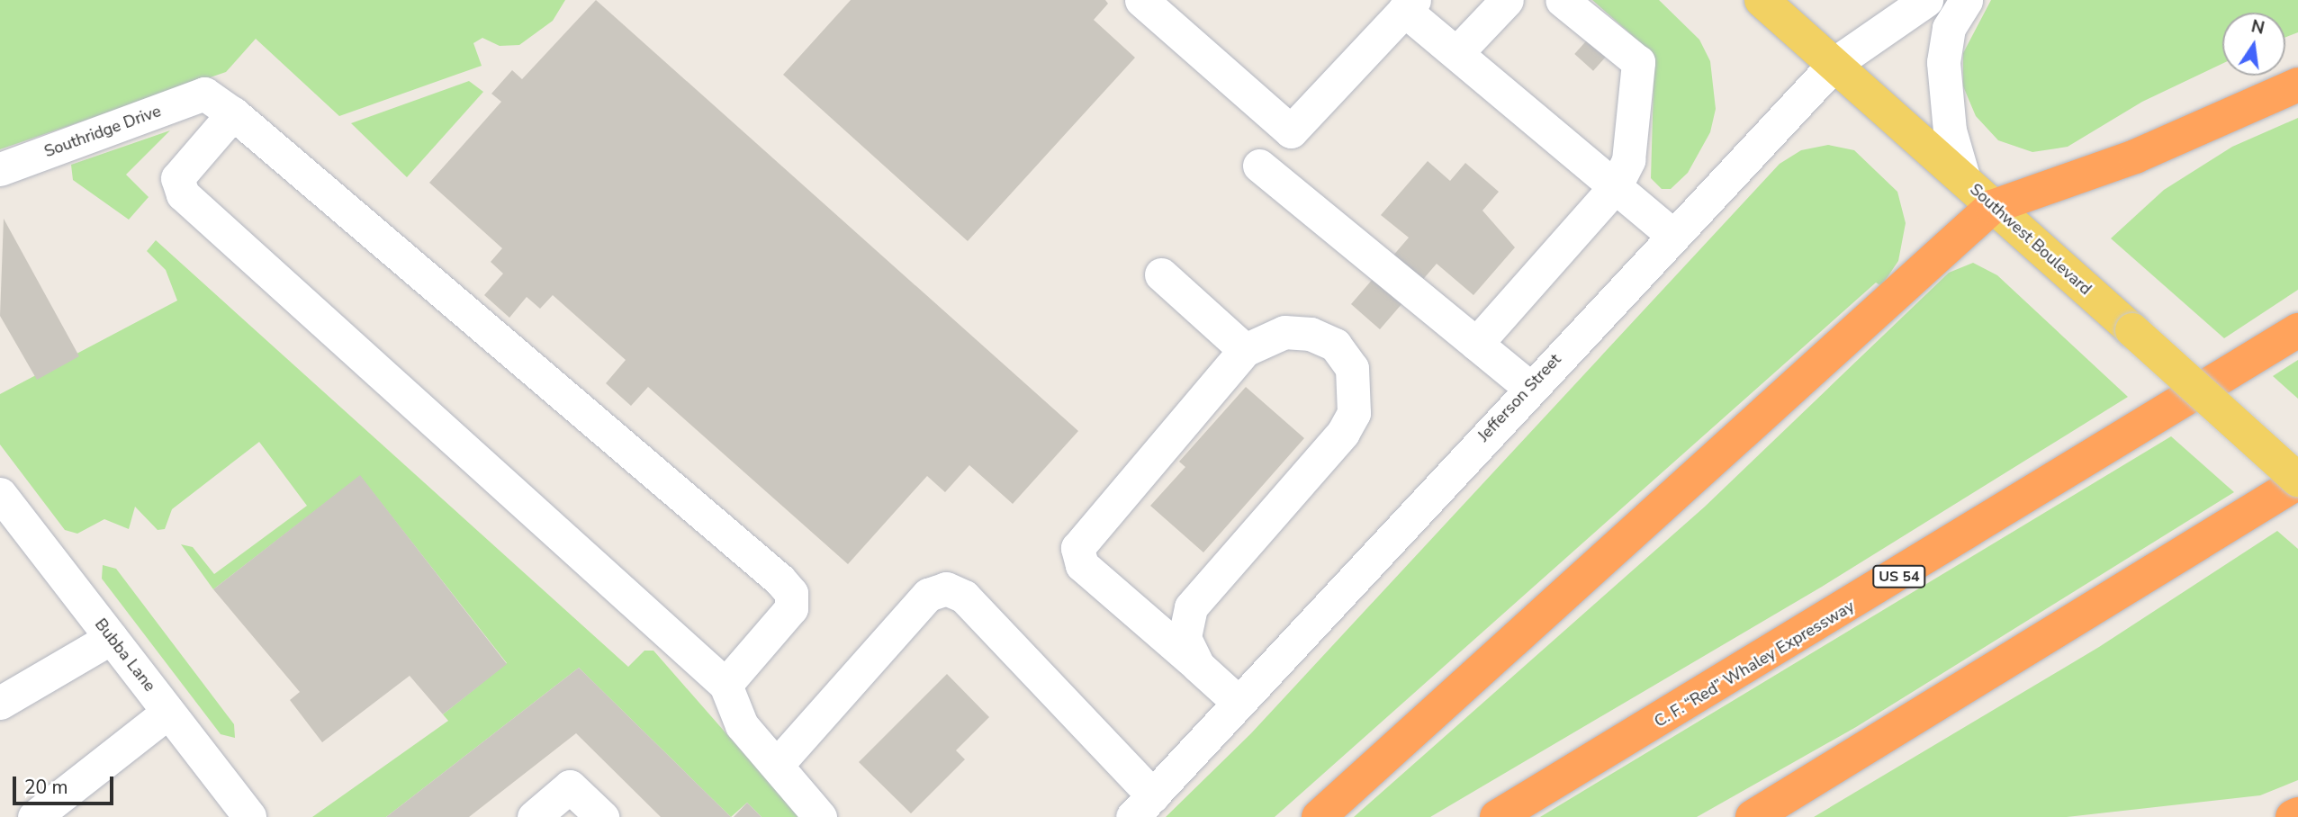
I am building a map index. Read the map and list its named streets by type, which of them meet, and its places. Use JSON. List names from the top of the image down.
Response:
{
  "streets": {
    "highway": ["US 54", "C. F. “Red” Whaley Expressway"],
    "main road": ["Southwest Boulevard"],
    "street": ["Southridge Drive", "Jefferson Street", "Bubba Lane"]
  },
  "crossings": [
    ["Southwest Boulevard", "Jefferson Street"]
  ],
  "scale_bar": "20 m",
  "north": "top"
}
